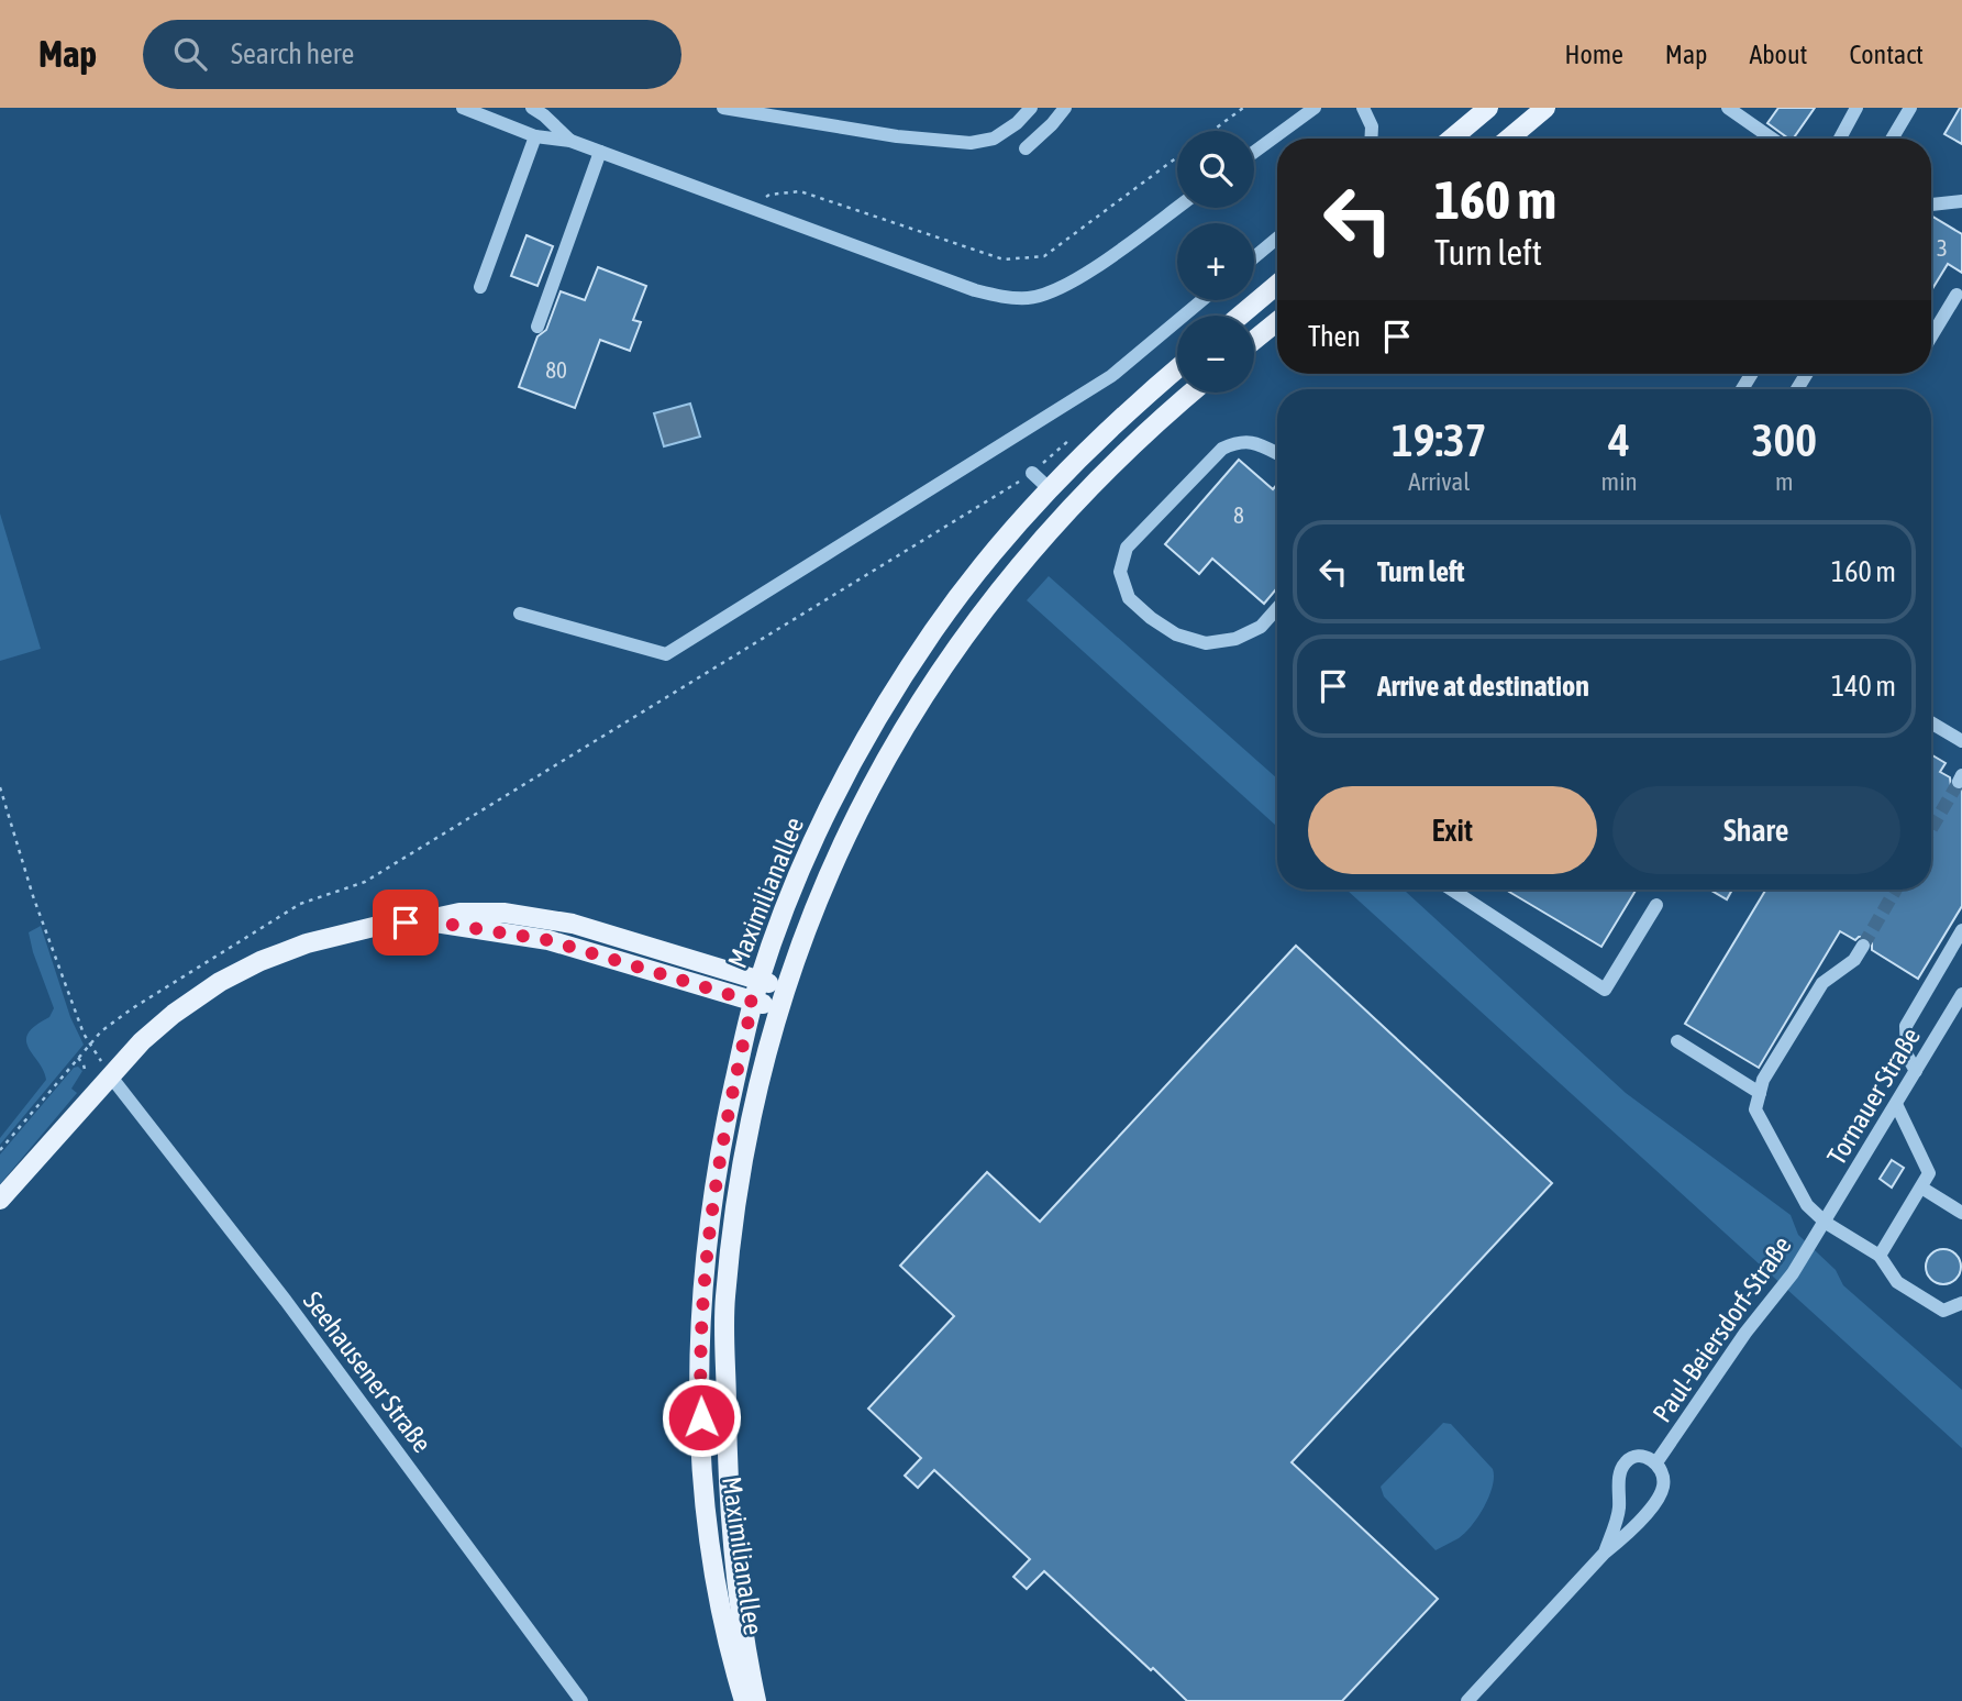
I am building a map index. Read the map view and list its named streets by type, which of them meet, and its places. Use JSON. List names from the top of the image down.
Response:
{
  "streets": {
    "main road": ["Maximilianallee"],
    "street": ["Tornauer Straße", "Paul-Beiersdorf-Straße", "Seehausener Straße"]
  },
  "crossings": [
    ["Tornauer Straße", "Paul-Beiersdorf-Straße"]
  ],
  "house_numbers": ["3", "80", "8"],
  "page": {
    "header": "Map",
    "search": "Search here",
    "nav": [
      "Home",
      "Map",
      "About",
      "Contact"
    ],
    "map_buttons": ["+", "−"],
    "turn": ["160 m", "Turn left"],
    "then": "Then",
    "eta": [
      "19:37",
      "Arrival",
      "4",
      "min",
      "300",
      "m"
    ],
    "list": [
      {
        "name": "Turn left",
        "value": "160 m"
      },
      {
        "name": "Arrive at destination",
        "value": "140 m"
      }
    ],
    "buttons": ["Exit", "Share"]
  }
}
